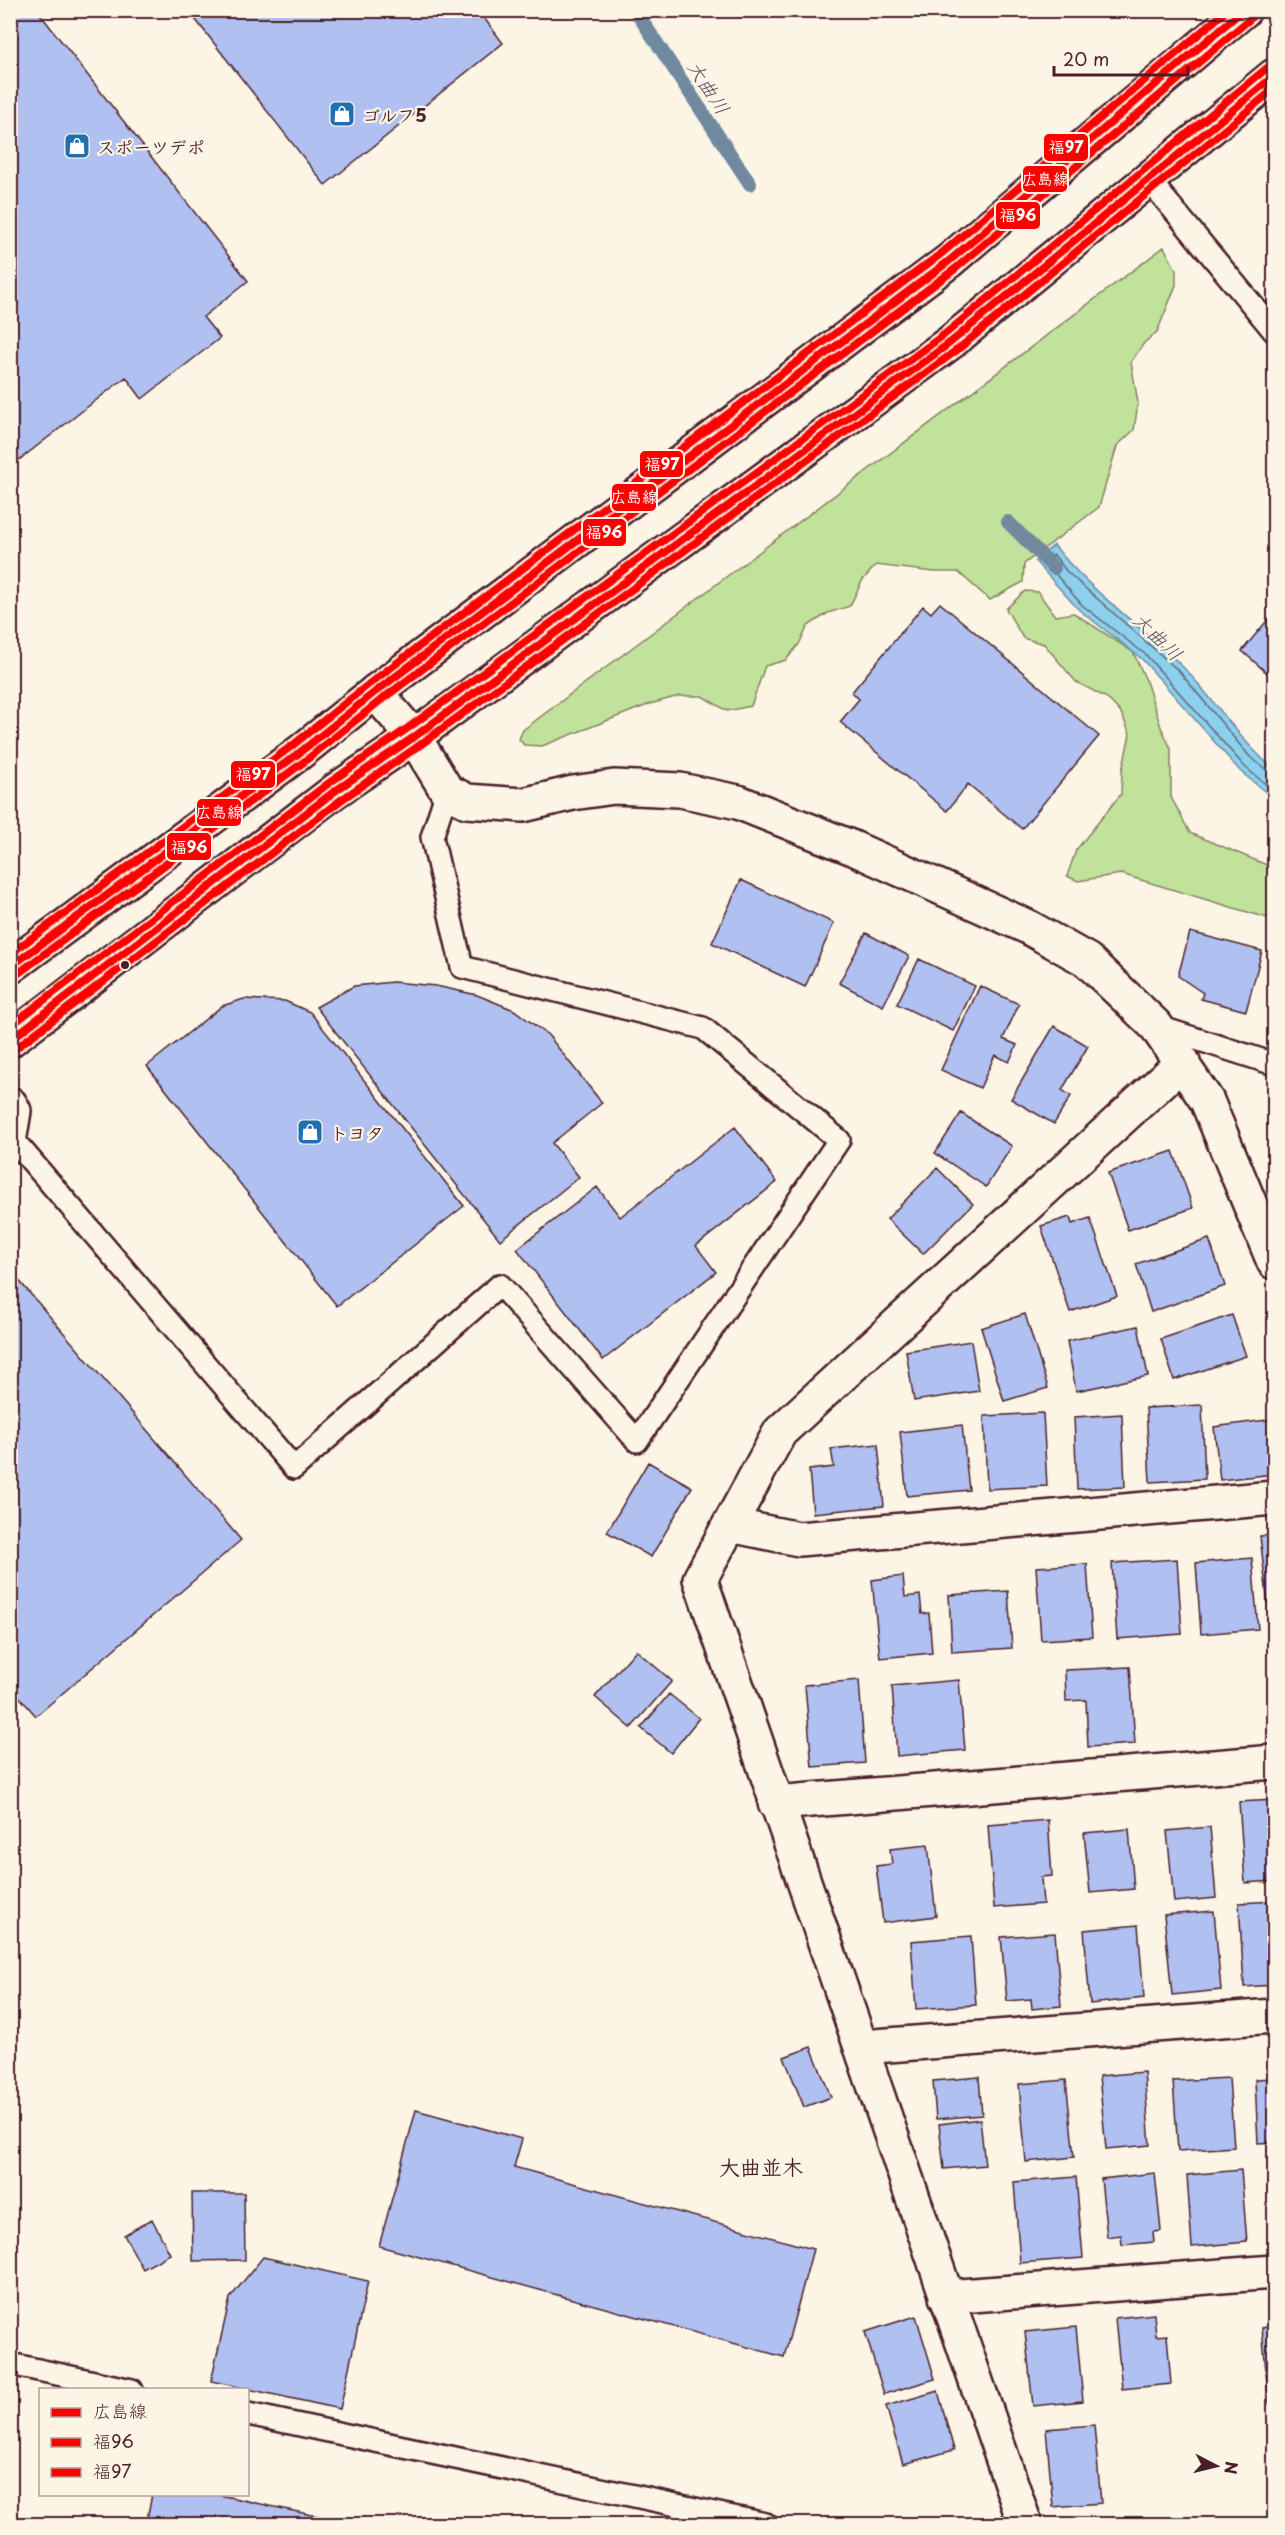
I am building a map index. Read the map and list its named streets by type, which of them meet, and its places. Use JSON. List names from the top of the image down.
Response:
{
  "districts": ["大曲並木"],
  "water": ["大曲川"],
  "places": {
    "shop": ["ゴルフ5", "スポーツデポ", "トヨタ"]
  },
  "lines": ["transit line 広島線", "transit line 福97", "transit line 福96"],
  "legend": ["広島線", "福96", "福97"],
  "scale_bar": "20 m",
  "north": "right"
}
